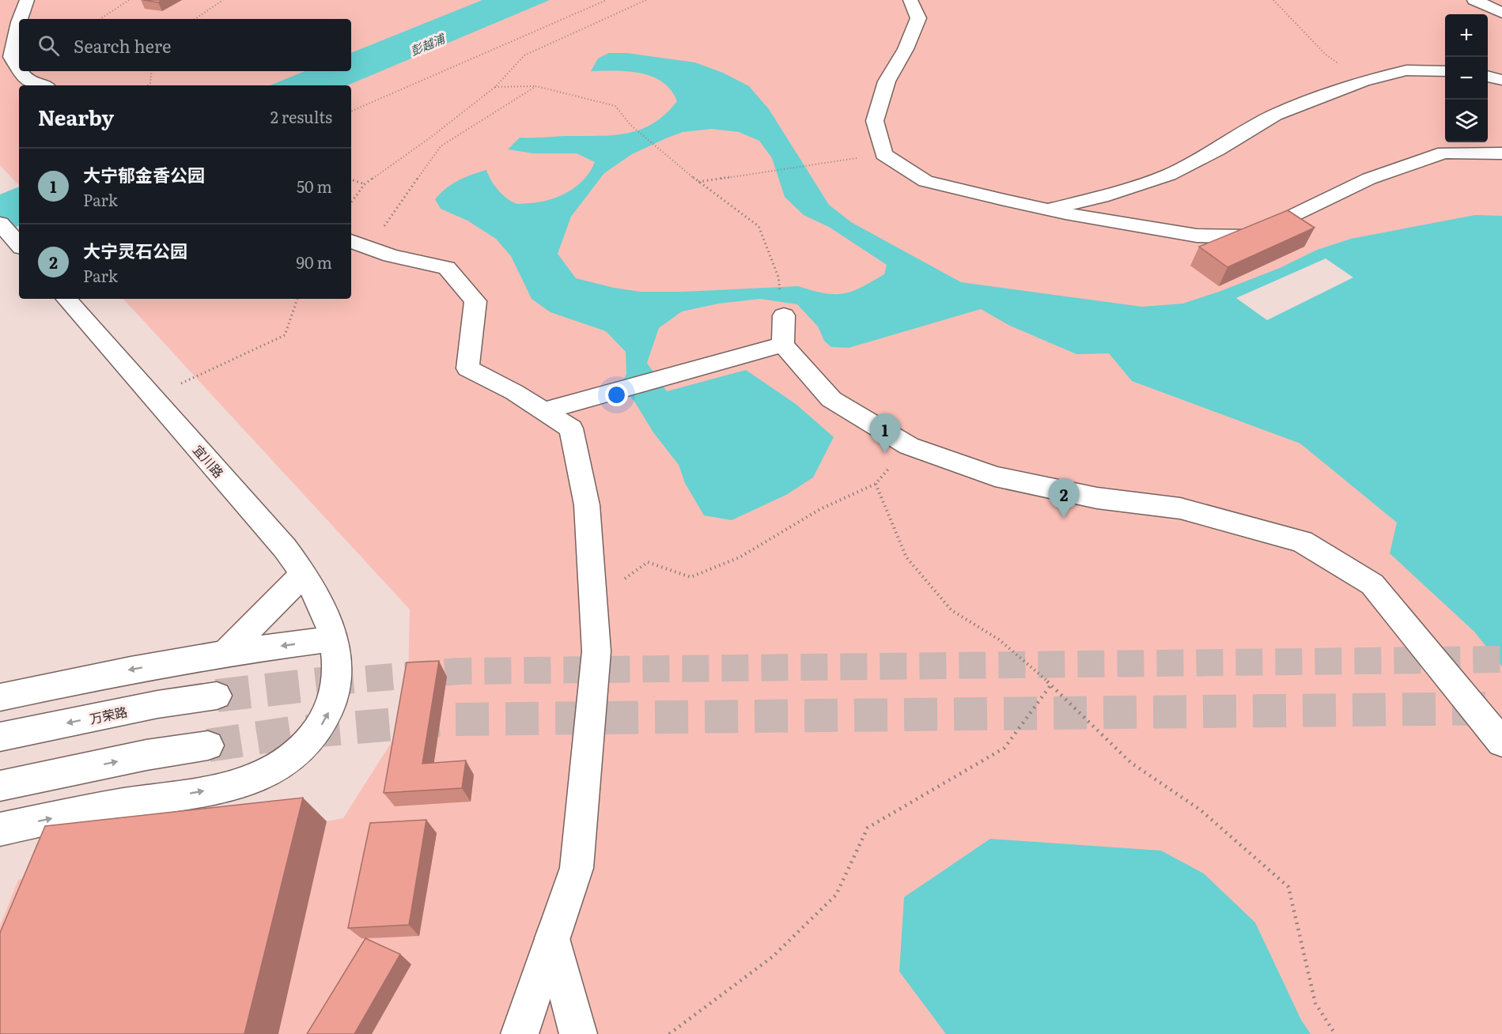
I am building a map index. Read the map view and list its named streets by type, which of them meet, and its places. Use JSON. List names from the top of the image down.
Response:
{
  "streets": {
    "street": ["宜川路", "万荣路"]
  },
  "water": ["彭越浦"],
  "page": {
    "map_buttons": ["+", "−"],
    "search": "Search here",
    "heading": ["Nearby", "2 results"],
    "list": [
      {
        "mark": "1",
        "name": "大宁郁金香公园",
        "note": "Park",
        "value": "50 m"
      },
      {
        "mark": "2",
        "name": "大宁灵石公园",
        "note": "Park",
        "value": "90 m"
      }
    ],
    "pins": ["1", "2"]
  }
}
